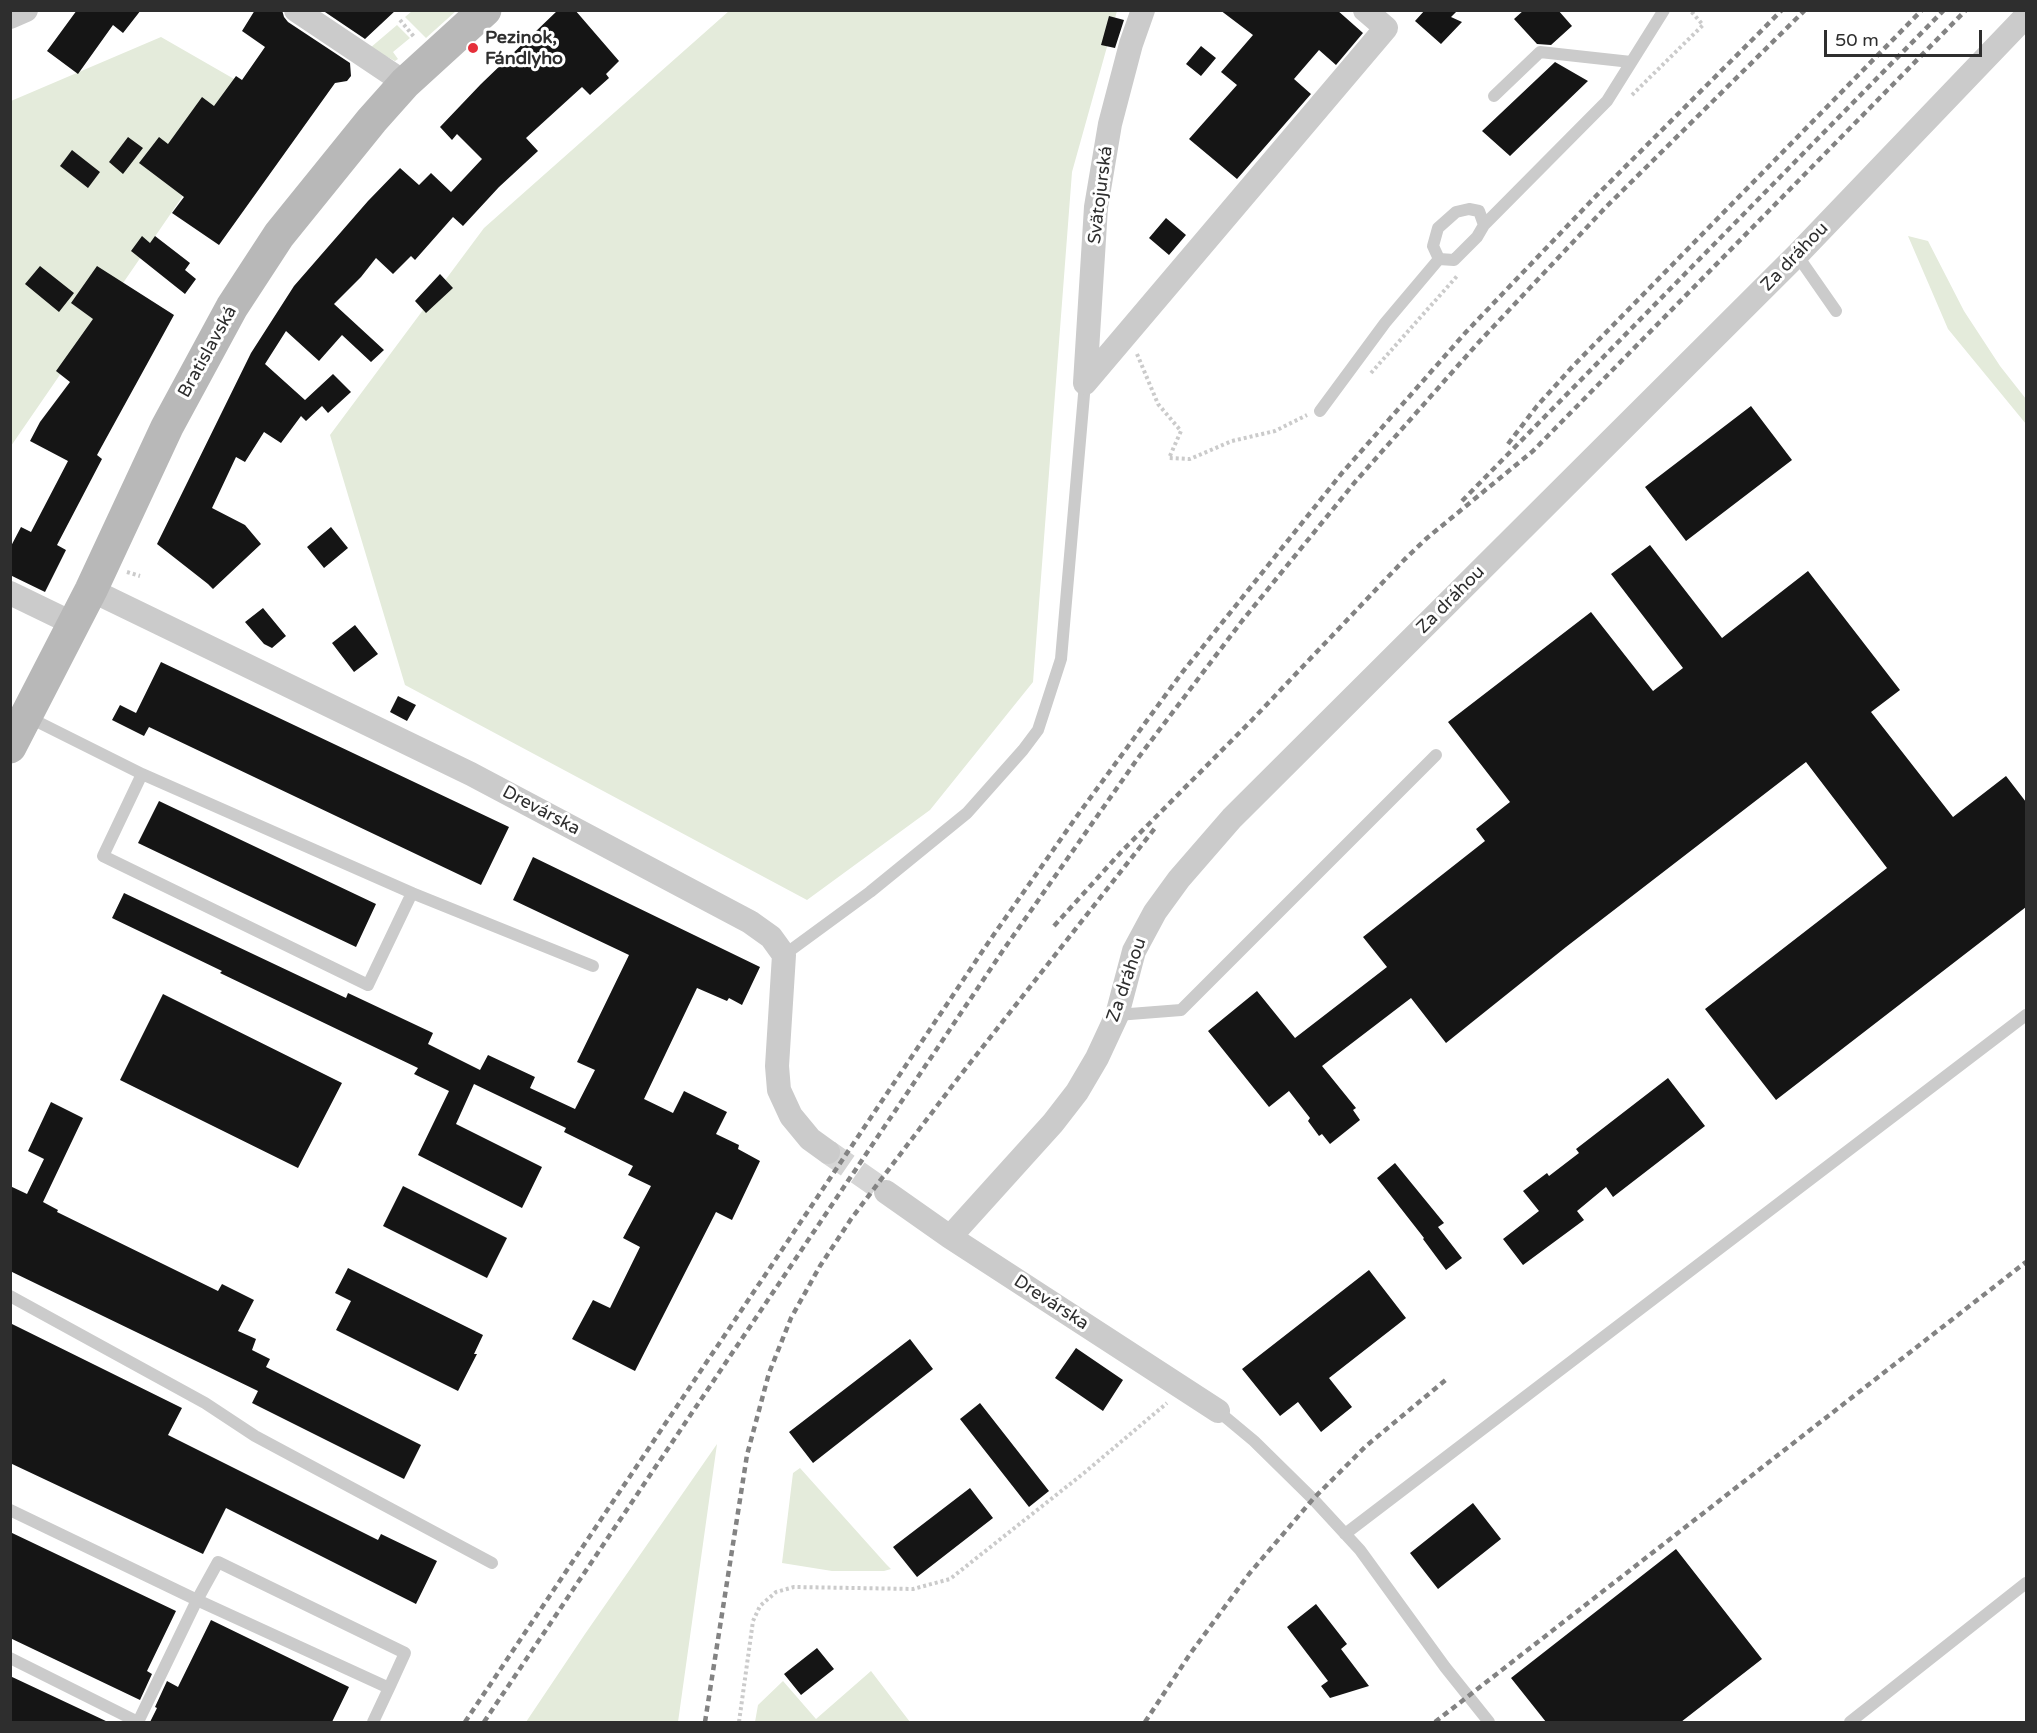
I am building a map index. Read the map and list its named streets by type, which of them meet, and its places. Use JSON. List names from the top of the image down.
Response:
{
  "streets": {
    "main road": ["Bratislavská"],
    "street": ["Svätojurská", "Za dráhou", "Drevárska"]
  },
  "crossings": [
    ["Za dráhou", "Drevárska"],
    ["Bratislavská", "Drevárska"]
  ],
  "places": ["Pezinok, Fándlyho"],
  "scale_bar": "50 m"
}
